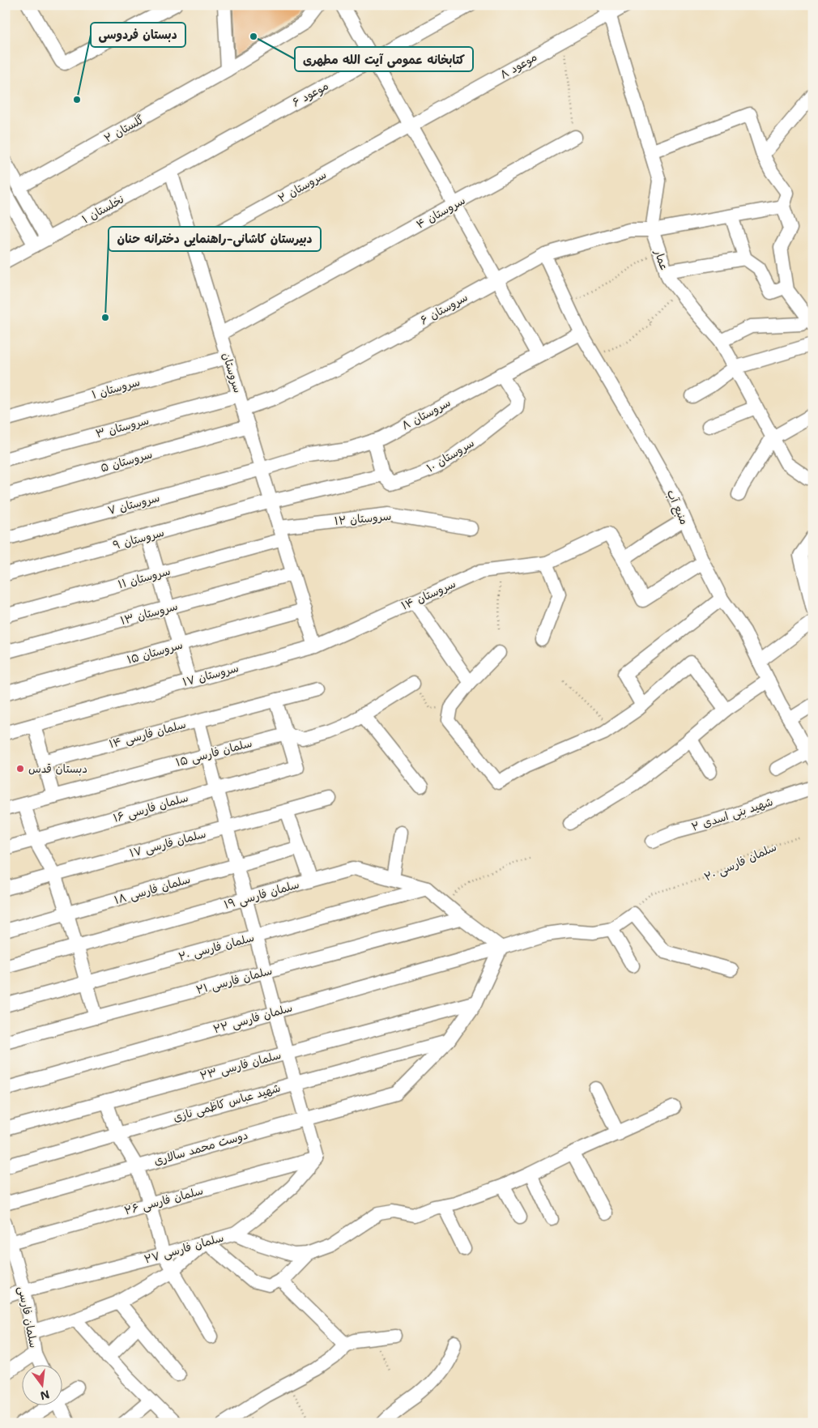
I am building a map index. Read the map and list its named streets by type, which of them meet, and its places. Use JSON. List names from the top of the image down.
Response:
{
  "streets": {
    "street": [
      "موعود ۸",
      "موعود ۶",
      "گلستان ۲",
      "سروستان ۲",
      "نخلستان ۱",
      "سروستان ۴",
      "عمار",
      "سروستان ۶",
      "سروستان",
      "سروستان ۱",
      "سروستان ۸",
      "سروستان ۳",
      "سروستان ۱۰",
      "سروستان ۵",
      "سروستان ۷",
      "منبع آب",
      "سروستان ۱۲",
      "سروستان ۹",
      "سروستان ۱۱",
      "سروستان ۱۴",
      "سروستان ۱۳",
      "سروستان ۱۵",
      "سروستان ۱۷",
      "سلمان فارسی ۱۴",
      "سلمان فارسی ۱۵",
      "سلمان فارسی ۱۶",
      "شهید بنی اسدی ۲",
      "سلمان فارسی ۱۷",
      "سلمان فارسی ۲۰",
      "سلمان فارسی ۱۸",
      "سلمان فارسی ۱۹",
      "سلمان فارسی ۲۱",
      "سلمان فارسی ۲۲",
      "سلمان فارسی ۲۳",
      "شهید عباس کاظمی نازی",
      "دوست محمد سالاری",
      "سلمان فارسی ۲۶",
      "سلمان فارسی ۲۷",
      "سلمان فارسی"
    ]
  },
  "crossings": [
    ["موعود ۸", "سروستان ۲"],
    ["موعود ۸", "عمار"],
    ["موعود ۶", "نخلستان ۱"],
    ["موعود ۶", "سروستان"],
    ["سروستان ۲", "سروستان"],
    ["نخلستان ۱", "سروستان"],
    ["سروستان ۴", "سروستان"],
    ["عمار", "سروستان ۶"],
    ["سروستان ۶", "سروستان"],
    ["سروستان ۶", "منبع آب"],
    ["سروستان", "سروستان ۱"],
    ["سروستان", "سروستان ۸"],
    ["سروستان", "سروستان ۳"],
    ["سروستان", "سروستان ۵"],
    ["سروستان", "سروستان ۷"],
    ["سروستان", "سروستان ۱۲"],
    ["سروستان", "سروستان ۹"],
    ["سروستان", "سروستان ۱۱"],
    ["سروستان", "سروستان ۱۳"],
    ["سروستان ۸", "سروستان ۱۰"],
    ["سروستان ۸", "سروستان ۷"],
    ["سروستان ۸", "منبع آب"],
    ["سروستان ۱۲", "سروستان ۱۱"],
    ["سروستان ۱۴", "سروستان ۱۷"],
    ["سلمان فارسی ۱۵", "سلمان فارسی ۱۶"],
    ["سلمان فارسی ۲۰", "سلمان فارسی ۱۹"],
    ["سلمان فارسی ۱۹", "سلمان فارسی ۲۱"],
    ["سلمان فارسی ۱۹", "سلمان فارسی ۲۲"],
    ["شهید عباس کاظمی نازی", "دوست محمد سالاری"],
    ["سلمان فارسی ۲۶", "سلمان فارسی ۲۷"],
    ["سلمان فارسی ۲۶", "سلمان فارسی"],
    ["سلمان فارسی ۲۷", "سلمان فارسی"]
  ],
  "places": [
    "کتابخانه عمومی آیت الله مطهری",
    "دبستان فردوسی",
    "دبیرستان کاشانی-راهنمایی دخترانه حنان",
    "دبستان قدس"
  ],
  "north": "bottom"
}
